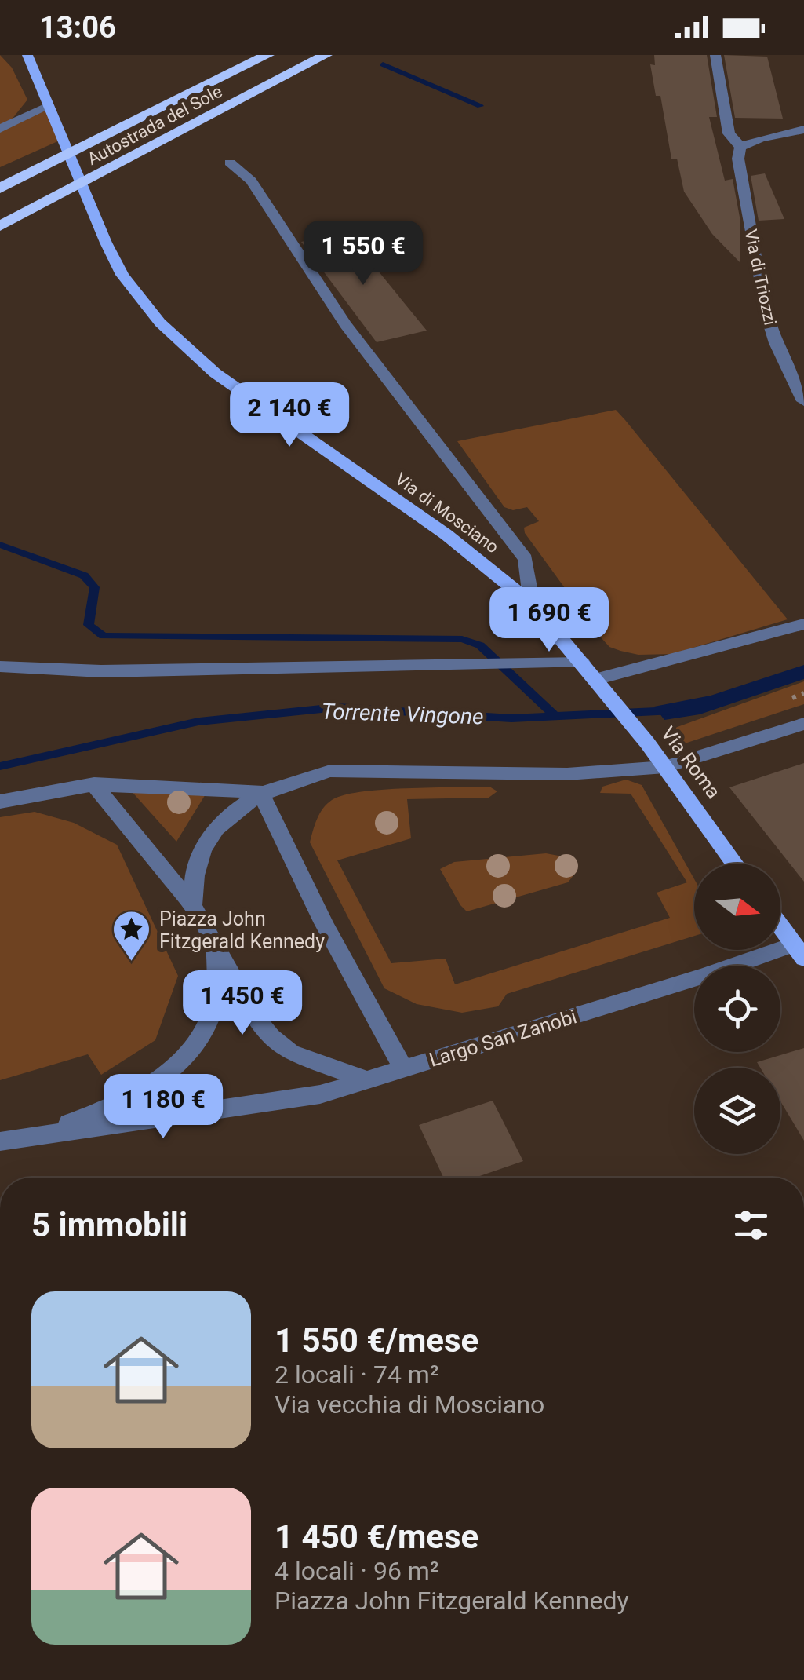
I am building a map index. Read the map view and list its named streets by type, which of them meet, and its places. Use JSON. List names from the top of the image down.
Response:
{
  "streets": {
    "highway": ["Autostrada del Sole"],
    "main road": ["Via di Mosciano", "Via Roma"],
    "street": ["Via di Triozzi", "Largo San Zanobi"]
  },
  "crossings": [
    ["Via di Mosciano", "Via Roma"]
  ],
  "water": ["Torrente Vingone"],
  "places": {
    "place": ["Piazza John Fitzgerald Kennedy"]
  },
  "north": "right",
  "page": {
    "status": "13:06",
    "price": [
      "1 550 €",
      "2 140 €",
      "1 690 €",
      "1 450 €",
      "1 180 €"
    ],
    "heading": "5 immobili",
    "list": [
      {
        "name": "1 550 €/mese",
        "note": "2 locali · 74 m² · Via vecchia di Mosciano"
      },
      {
        "name": "1 450 €/mese",
        "note": "4 locali · 96 m² · Piazza John Fitzgerald Kennedy"
      }
    ]
  }
}
